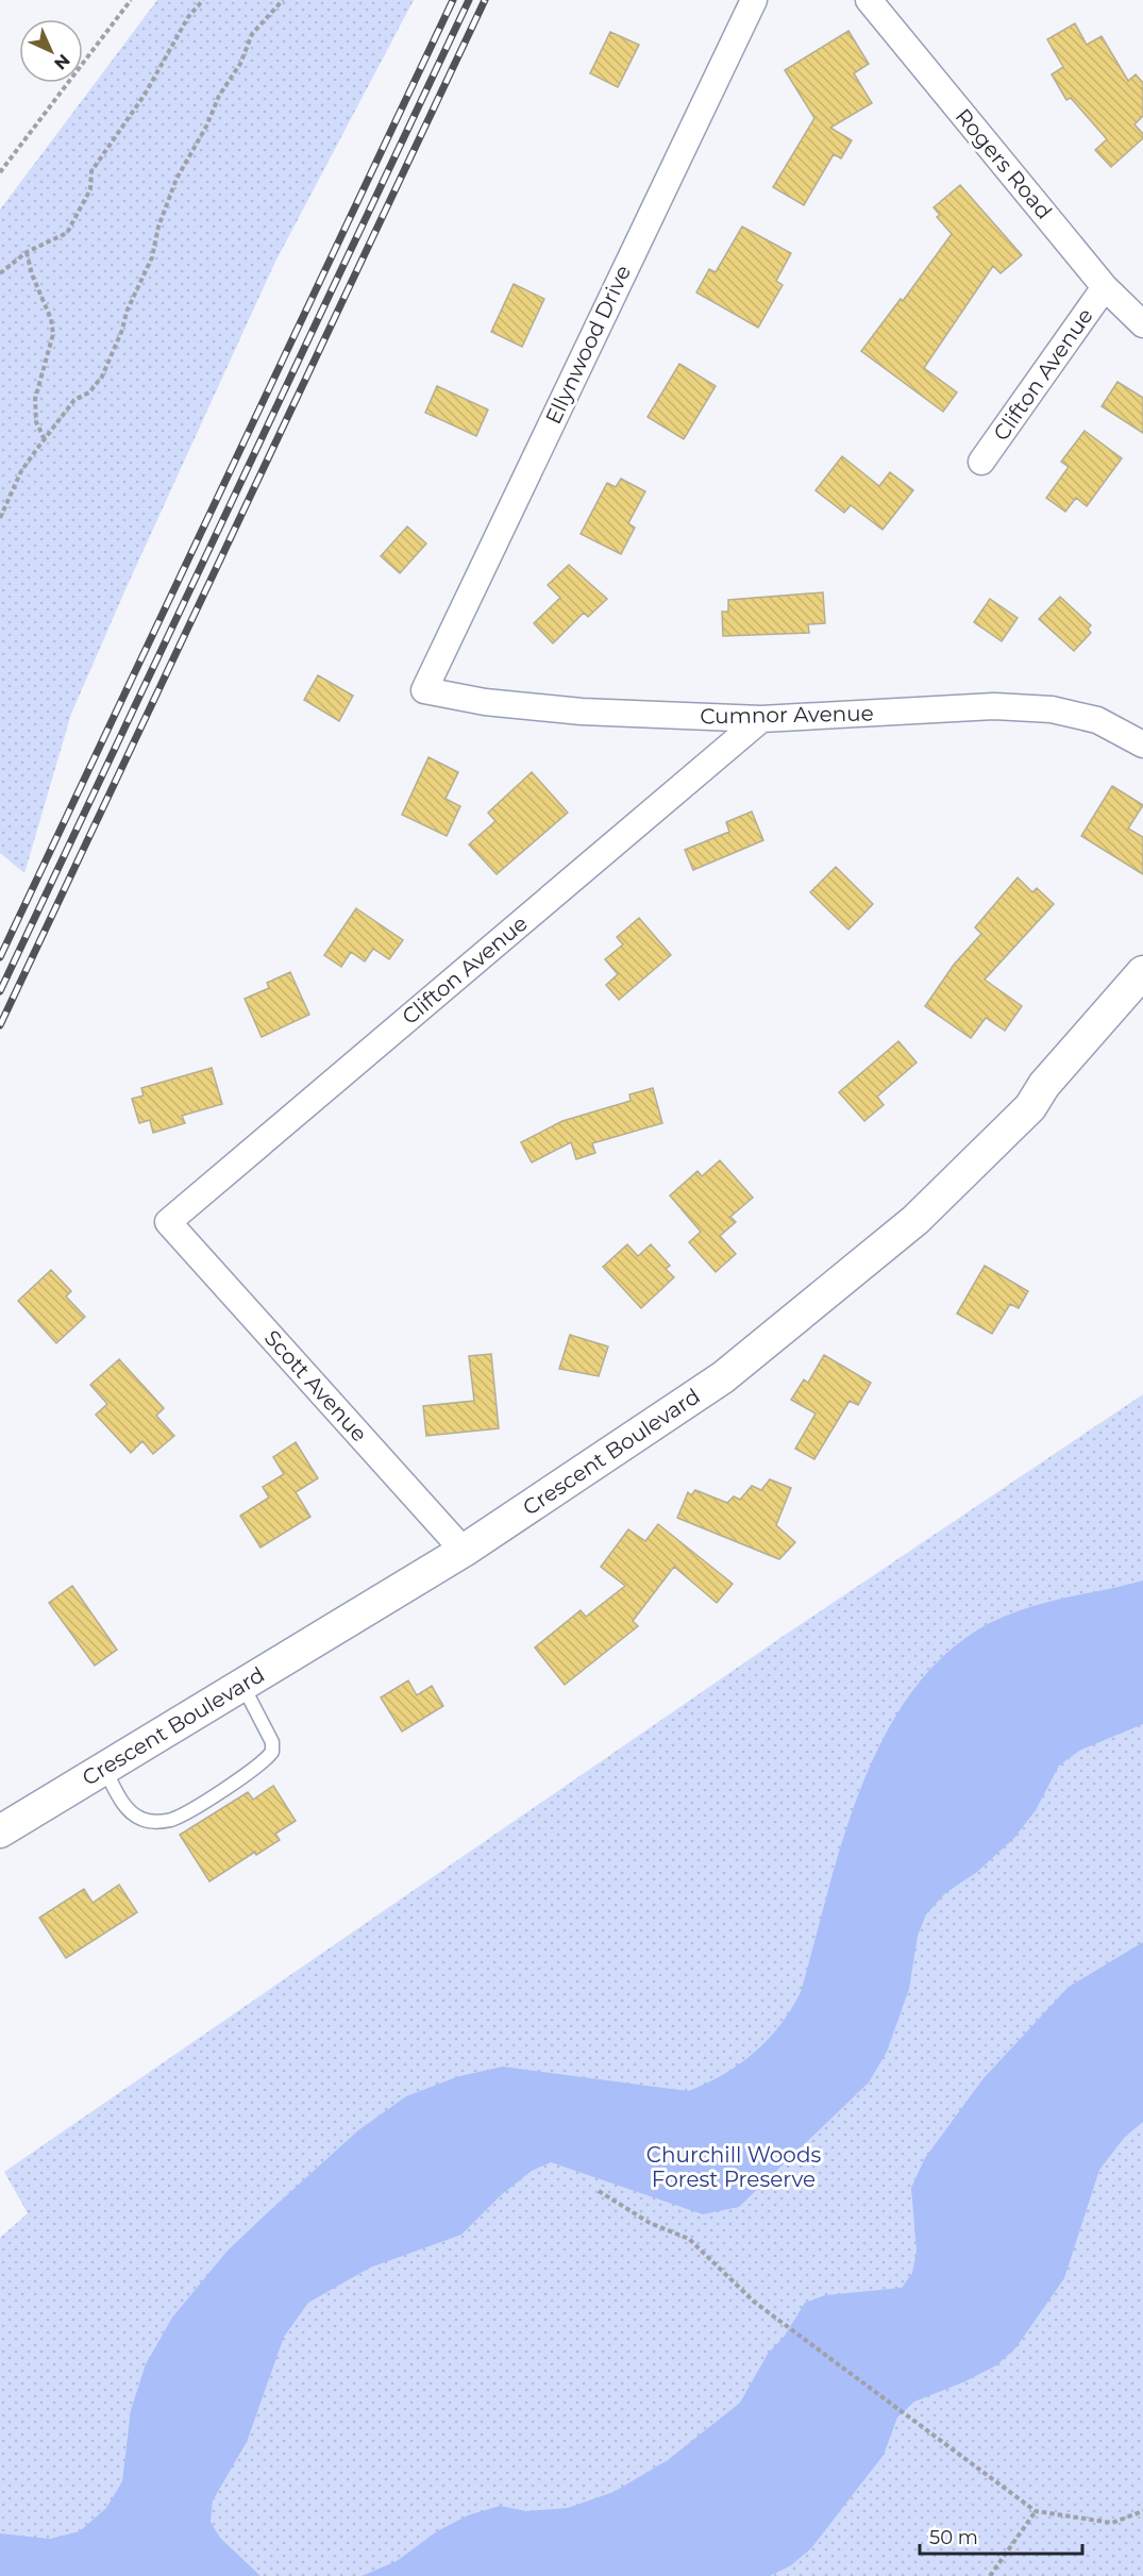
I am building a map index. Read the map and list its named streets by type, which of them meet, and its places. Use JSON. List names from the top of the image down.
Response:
{
  "streets": {
    "street": [
      "Rogers Road",
      "Ellynwood Drive",
      "Clifton Avenue",
      "Cumnor Avenue",
      "Scott Avenue",
      "Crescent Boulevard"
    ]
  },
  "crossings": [
    ["Rogers Road", "Clifton Avenue"],
    ["Ellynwood Drive", "Cumnor Avenue"],
    ["Clifton Avenue", "Cumnor Avenue"],
    ["Clifton Avenue", "Scott Avenue"],
    ["Scott Avenue", "Crescent Boulevard"]
  ],
  "parks": ["Churchill Woods Forest Preserve"],
  "scale_bar": "50 m",
  "north": "bottom right"
}
